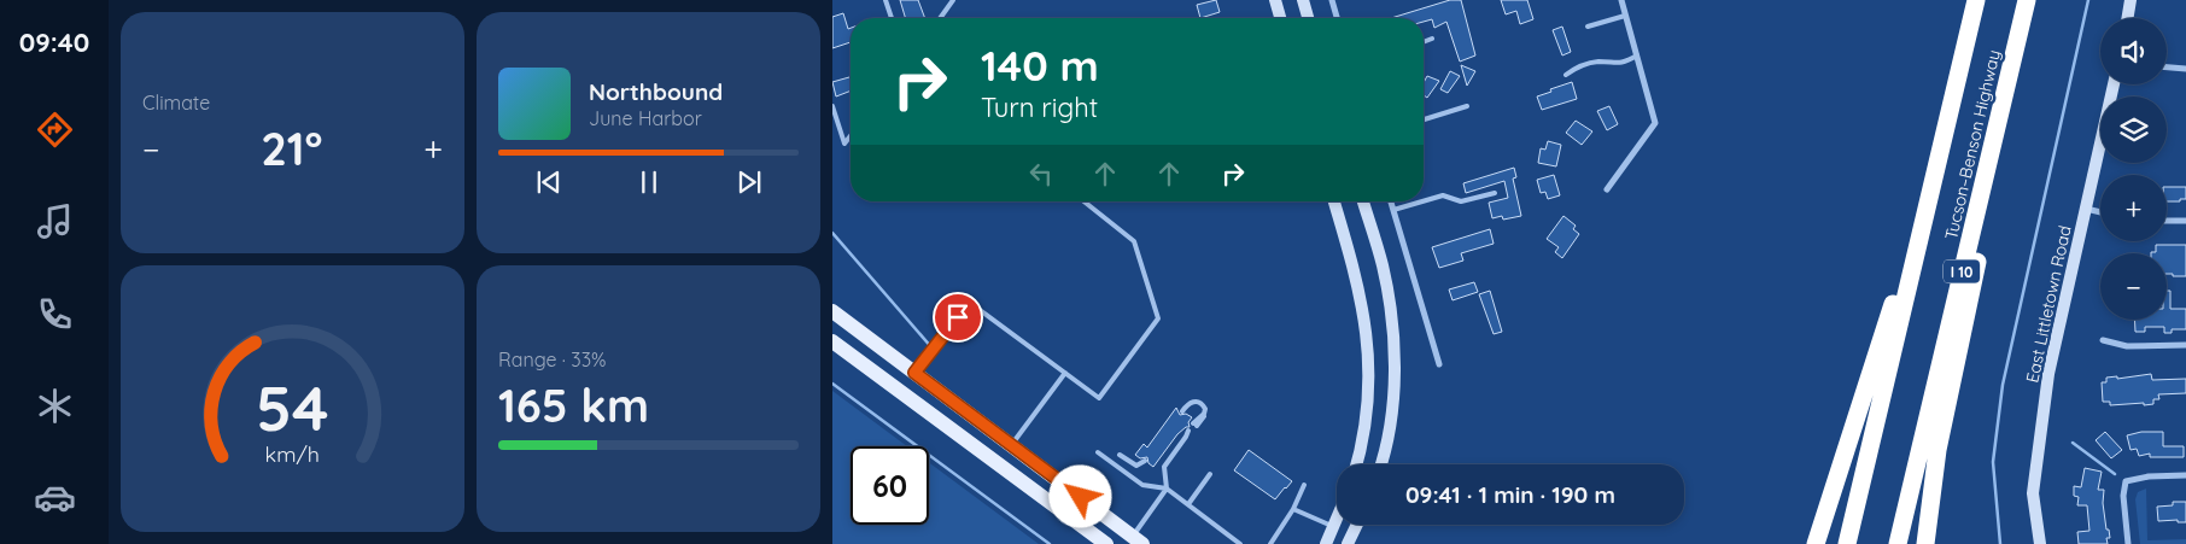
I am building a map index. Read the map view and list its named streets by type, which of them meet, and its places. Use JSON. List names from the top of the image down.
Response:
{
  "streets": {
    "highway": ["Tucson–Benson Highway", "I 10"],
    "main road": ["East Littletown Road"]
  },
  "page": {
    "tabs": "09:40",
    "tile": [
      "Climate",
      ["Range · 33%", "165 km"]
    ],
    "map_buttons": ["+", "−"],
    "turn": ["140 m", "Turn right"],
    "song": ["Northbound", "June Harbor"],
    "heat": ["−", "21°", "+"],
    "limit": "60",
    "trip": "09:41 · 1 min · 190 m",
    "gauge": ["54", "km/h"]
  }
}
